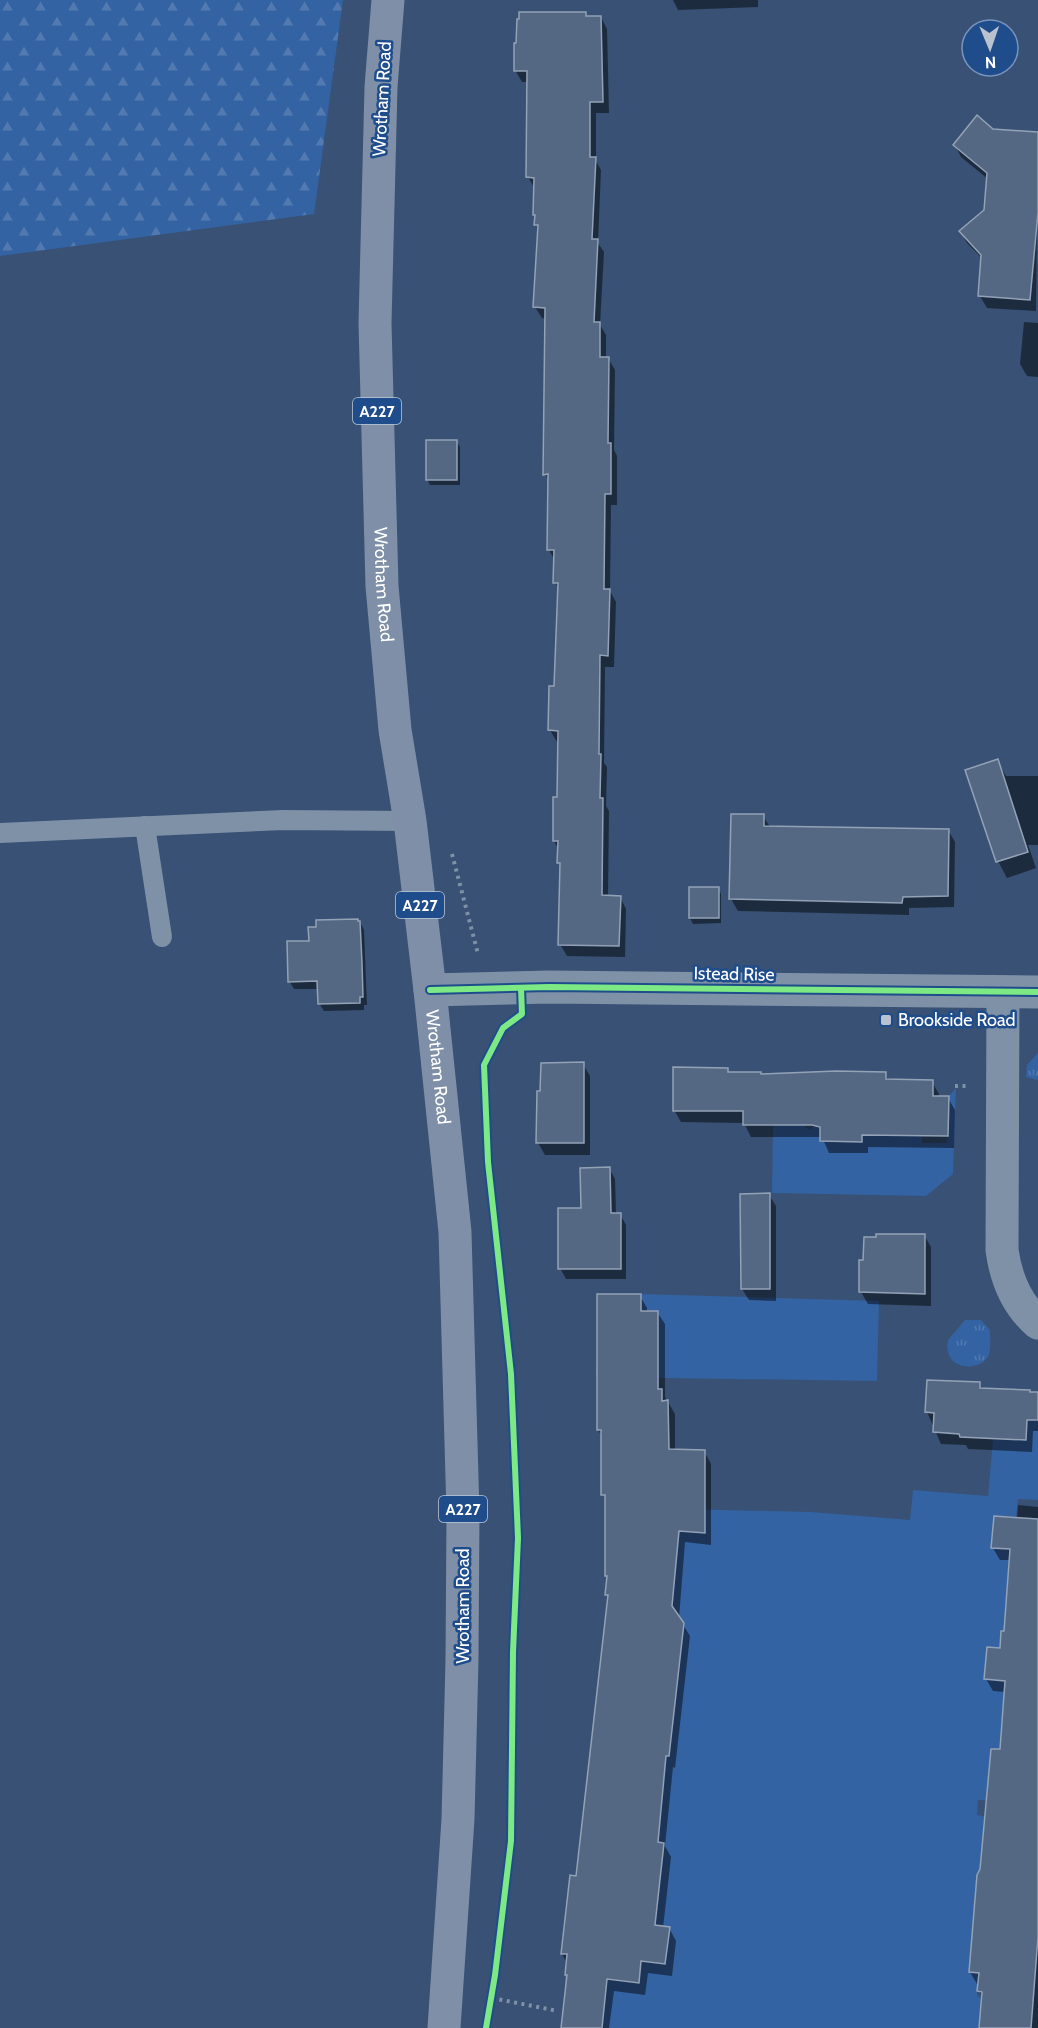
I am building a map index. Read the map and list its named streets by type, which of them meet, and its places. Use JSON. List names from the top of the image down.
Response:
{
  "streets": {
    "main road": ["Wrotham Road", "A227"],
    "street": ["Istead Rise"]
  },
  "crossings": [
    ["Wrotham Road", "Istead Rise"]
  ],
  "places": {
    "transit": ["Brookside Road"]
  },
  "north": "bottom"
}
